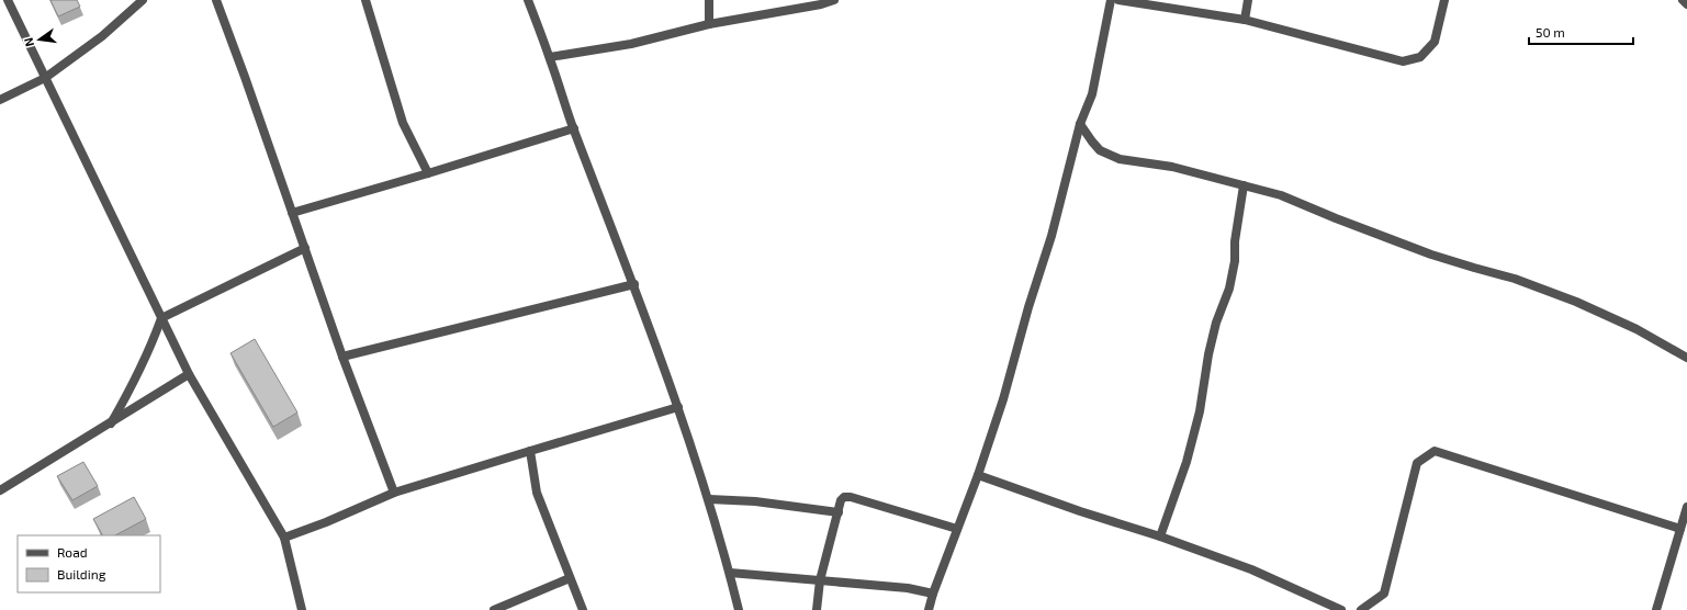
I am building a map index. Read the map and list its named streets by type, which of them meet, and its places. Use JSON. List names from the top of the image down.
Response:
{
  "legend": ["Road", "Building"],
  "scale_bar": "50 m",
  "north": "left"
}
